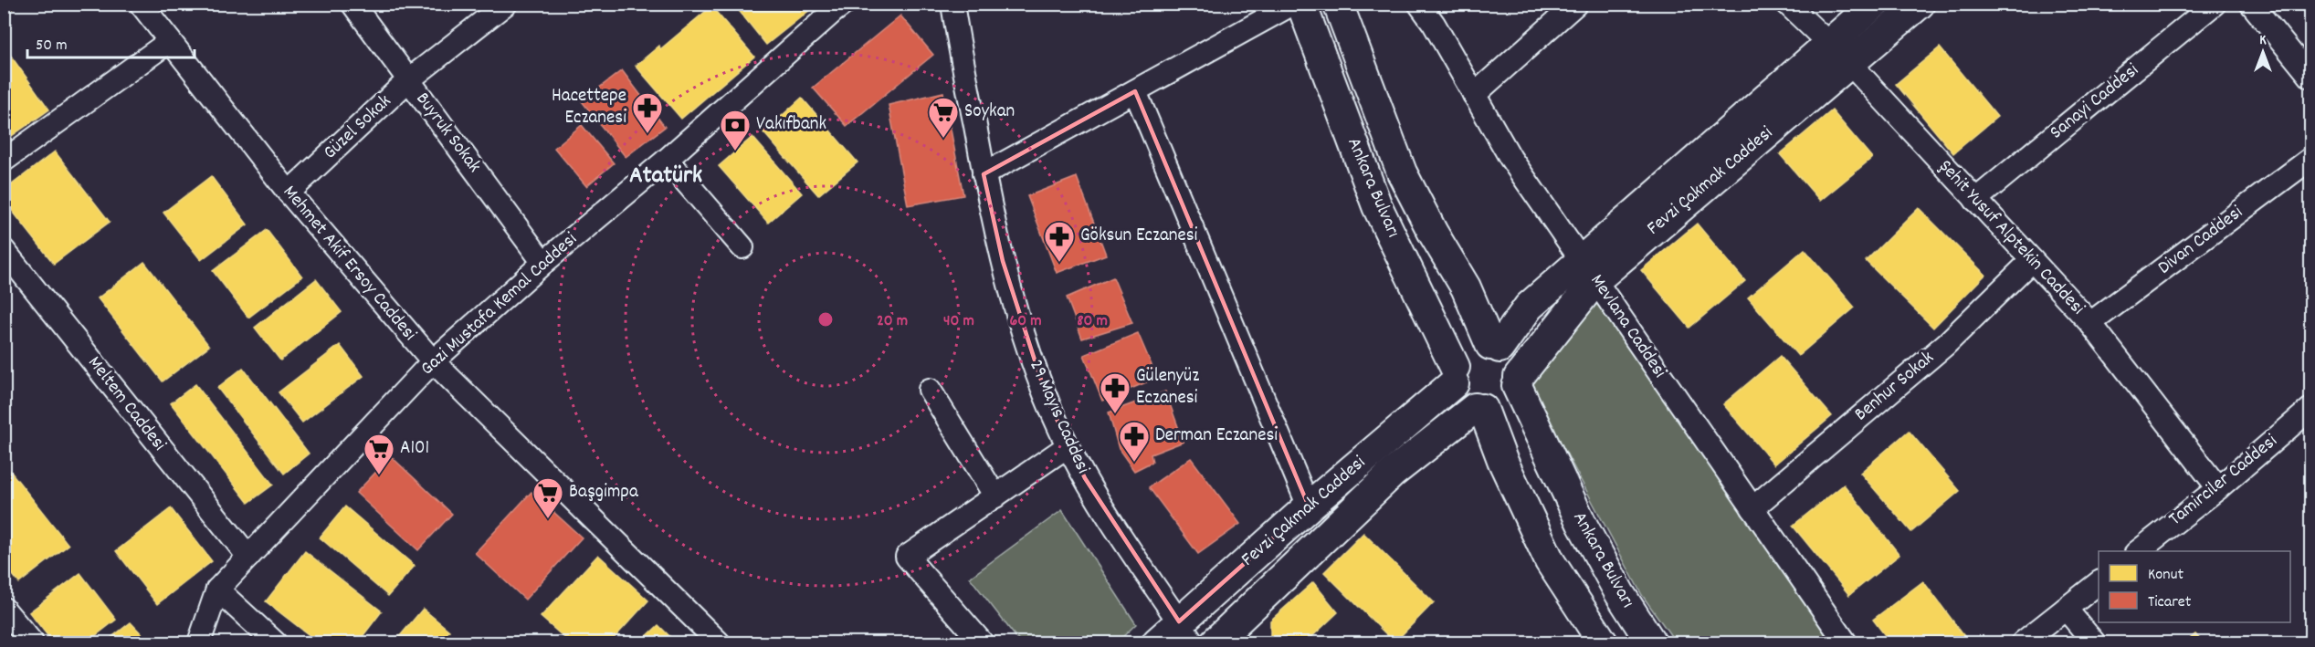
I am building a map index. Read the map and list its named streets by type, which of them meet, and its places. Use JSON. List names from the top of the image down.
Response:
{
  "streets": {
    "main road": ["Fevzi Çakmak Caddesi", "Ankara Bulvarı"],
    "street": [
      "Sanayi Caddesi",
      "Güzel Sokak",
      "Buyruk Sokak",
      "Şehit Yusuf Alptekin Caddesi",
      "Divan Caddesi",
      "Mehmet Akif Ersoy Caddesi",
      "Gazi Mustafa Kemal Caddesi",
      "Mevlana Caddesi",
      "Benhur Sokak",
      "Meltem Caddesi",
      "29 Mayıs Caddesi",
      "Tamirciler Caddesi"
    ]
  },
  "crossings": [
    ["Sanayi Caddesi", "Şehit Yusuf Alptekin Caddesi"],
    ["Güzel Sokak", "Buyruk Sokak"],
    ["Güzel Sokak", "Mehmet Akif Ersoy Caddesi"],
    ["Buyruk Sokak", "Gazi Mustafa Kemal Caddesi"],
    ["Fevzi Çakmak Caddesi", "Ankara Bulvarı"],
    ["Fevzi Çakmak Caddesi", "Şehit Yusuf Alptekin Caddesi"],
    ["Fevzi Çakmak Caddesi", "Mevlana Caddesi"],
    ["Fevzi Çakmak Caddesi", "29 Mayıs Caddesi"],
    ["Şehit Yusuf Alptekin Caddesi", "Divan Caddesi"],
    ["Şehit Yusuf Alptekin Caddesi", "Benhur Sokak"],
    ["Şehit Yusuf Alptekin Caddesi", "Tamirciler Caddesi"],
    ["Mehmet Akif Ersoy Caddesi", "Gazi Mustafa Kemal Caddesi"],
    ["Gazi Mustafa Kemal Caddesi", "Meltem Caddesi"],
    ["Mevlana Caddesi", "Benhur Sokak"]
  ],
  "districts": ["Atatürk"],
  "places": {
    "pharmacy": [
      "Hacettepe Eczanesi",
      "Göksun Eczanesi",
      "Gülenyüz Eczanesi",
      "Derman Eczanesi"
    ],
    "supermarket": ["Soykan", "A101", "Başgimpa"],
    "bank": ["Vakıfbank"]
  },
  "legend": ["Konut", "Ticaret"],
  "scale_bar": "50 m",
  "north": "top",
  "rings": [
    "20 m",
    "40 m",
    "60 m",
    "80 m"
  ]
}
